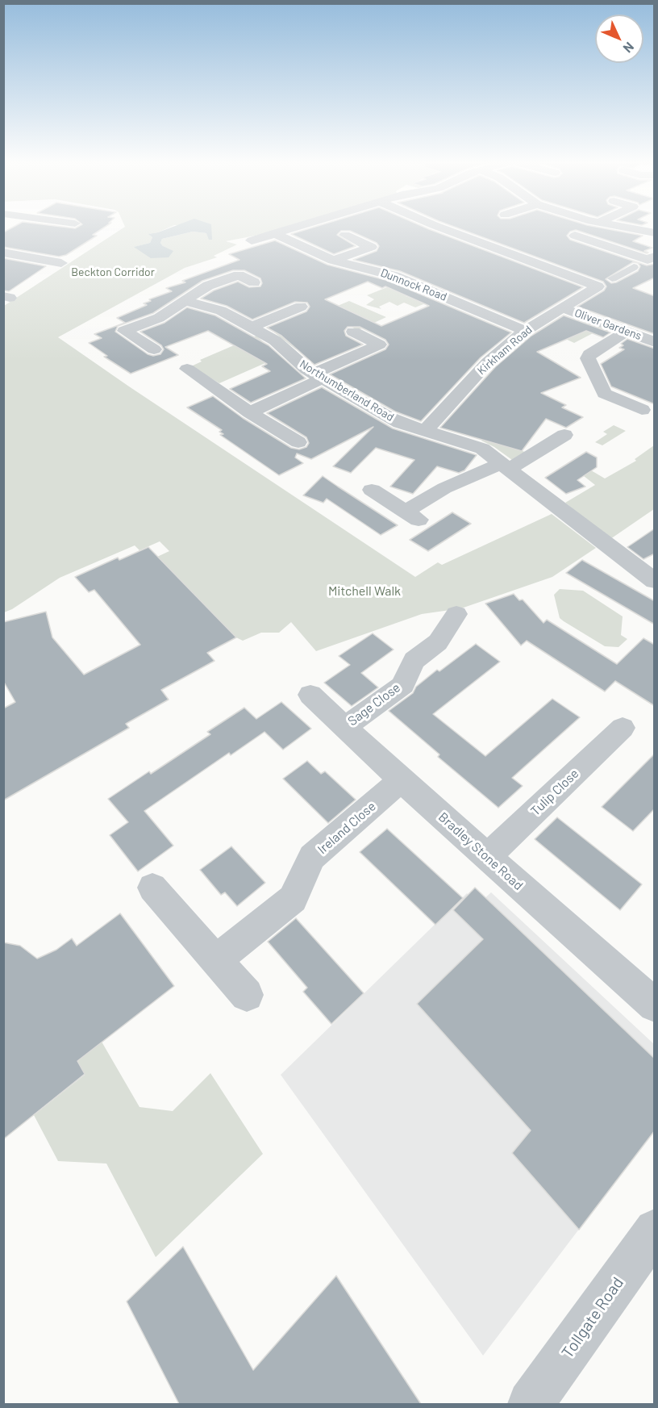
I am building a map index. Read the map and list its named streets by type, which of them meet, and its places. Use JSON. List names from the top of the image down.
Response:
{
  "streets": {
    "street": [
      "Dunnock Road",
      "Oliver Gardens",
      "Kirkham Road",
      "Northumberland Road",
      "Sage Close",
      "Tulip Close",
      "Ireland Close",
      "Bradley Stone Road",
      "Tollgate Road"
    ]
  },
  "crossings": [
    ["Dunnock Road", "Kirkham Road"],
    ["Oliver Gardens", "Kirkham Road"],
    ["Kirkham Road", "Northumberland Road"],
    ["Sage Close", "Bradley Stone Road"],
    ["Tulip Close", "Bradley Stone Road"],
    ["Ireland Close", "Bradley Stone Road"]
  ],
  "parks": ["Beckton Corridor", "Mitchell Walk"],
  "north": "bottom right"
}
